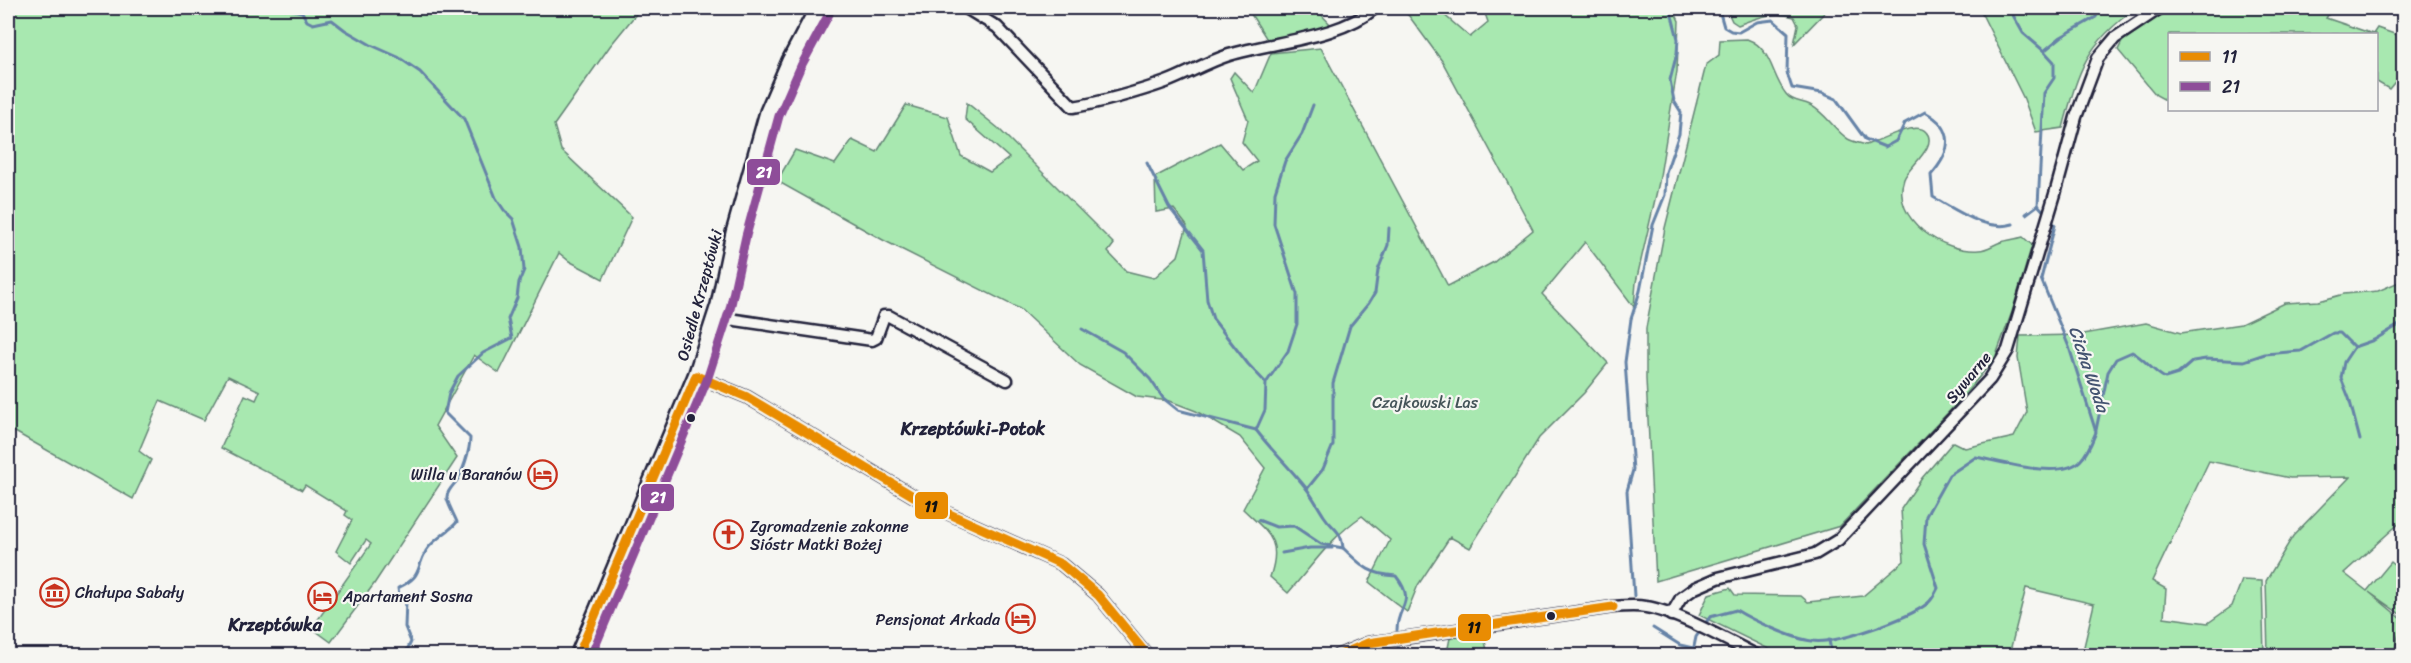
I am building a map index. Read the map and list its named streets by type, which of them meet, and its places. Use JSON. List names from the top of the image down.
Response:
{
  "streets": {
    "main road": ["Osiedle Krzeptówki"],
    "street": ["Sywarne"]
  },
  "districts": ["Krzeptówki-Potok", "Krzeptówka"],
  "water": ["Cicha Woda"],
  "parks": ["Czajkowski Las"],
  "places": {
    "hotel": ["Willa u Baranów", "Apartament Sosna", "Pensjonat Arkada"],
    "church": ["Zgromadzenie zakonne Sióstr Matki Bożej"],
    "museum": ["Chałupa Sabały"]
  },
  "lines": ["transit line 21", "transit line 11"],
  "legend": ["11", "21"]
}
